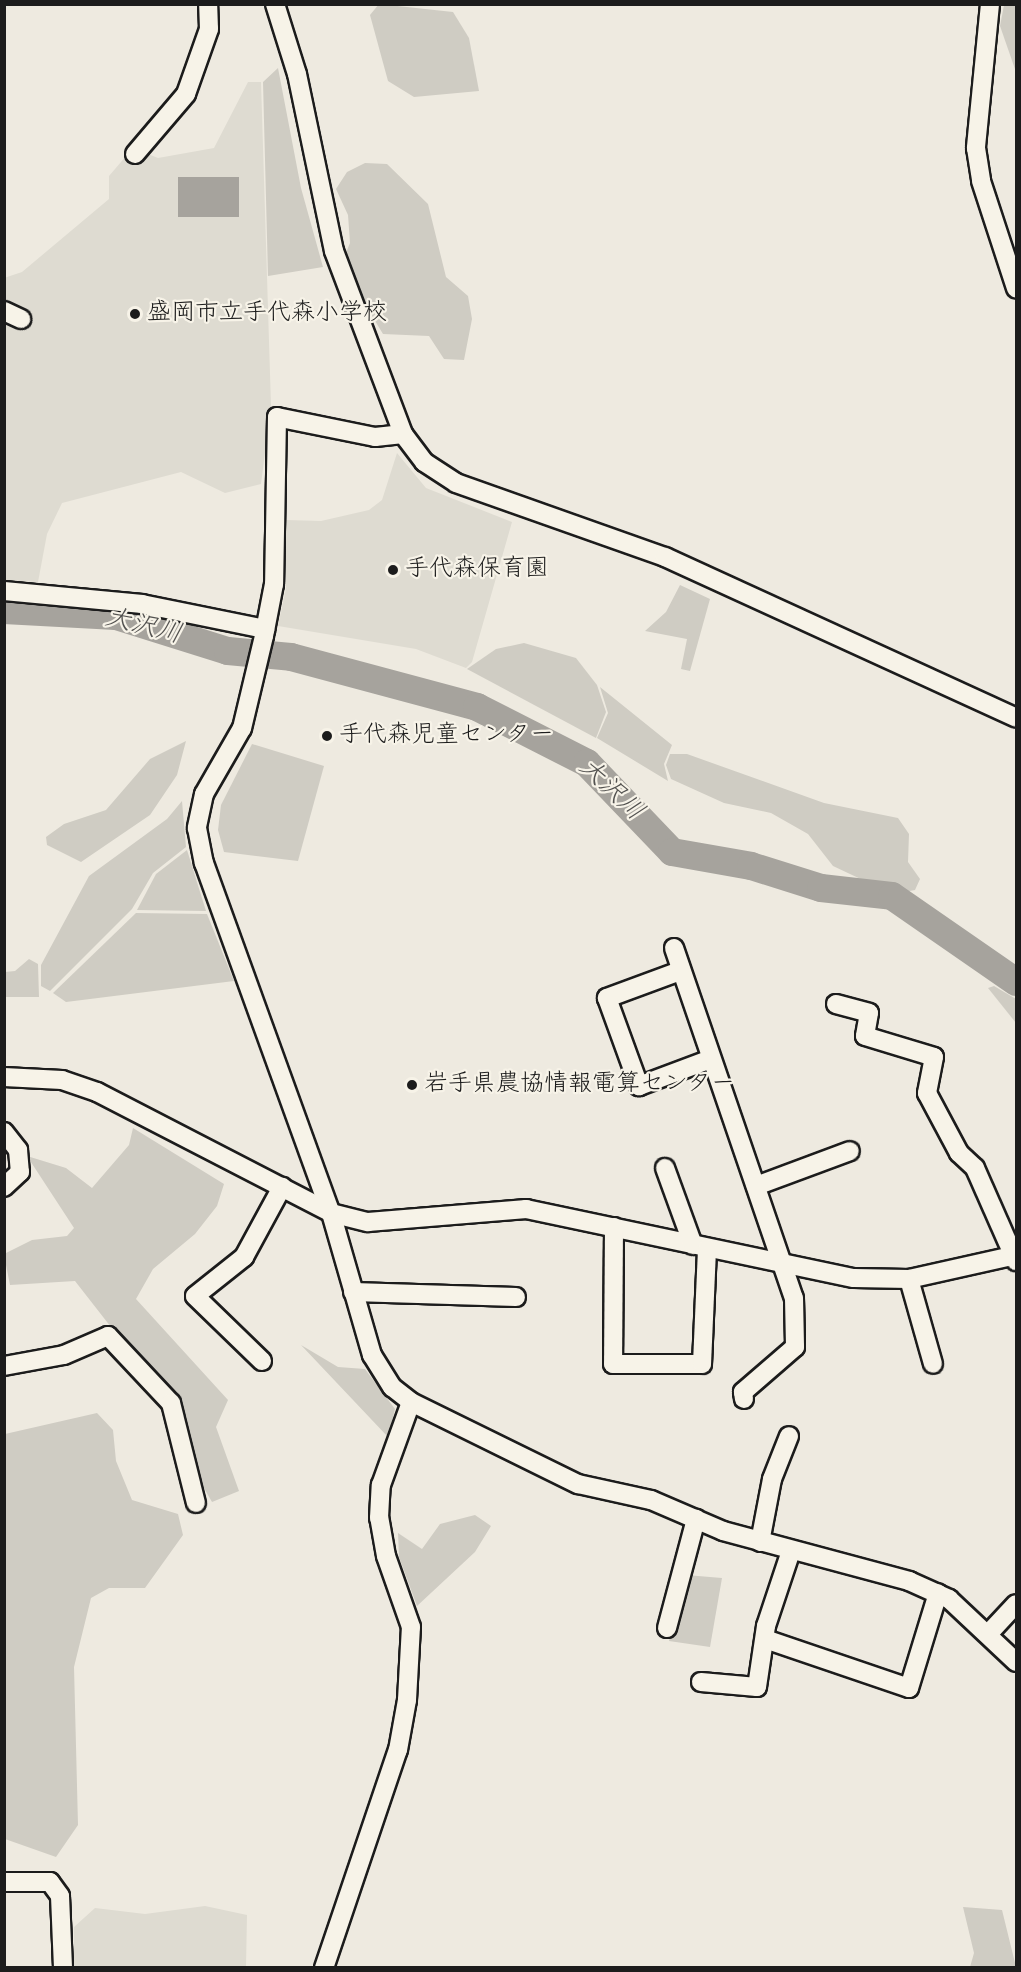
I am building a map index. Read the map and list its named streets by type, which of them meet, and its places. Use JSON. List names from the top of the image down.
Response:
{
  "water": ["大沢川"],
  "places": [
    "盛岡市立手代森小学校",
    "手代森保育園",
    "手代森児童センター",
    "岩手県農協情報電算センター"
  ]
}
